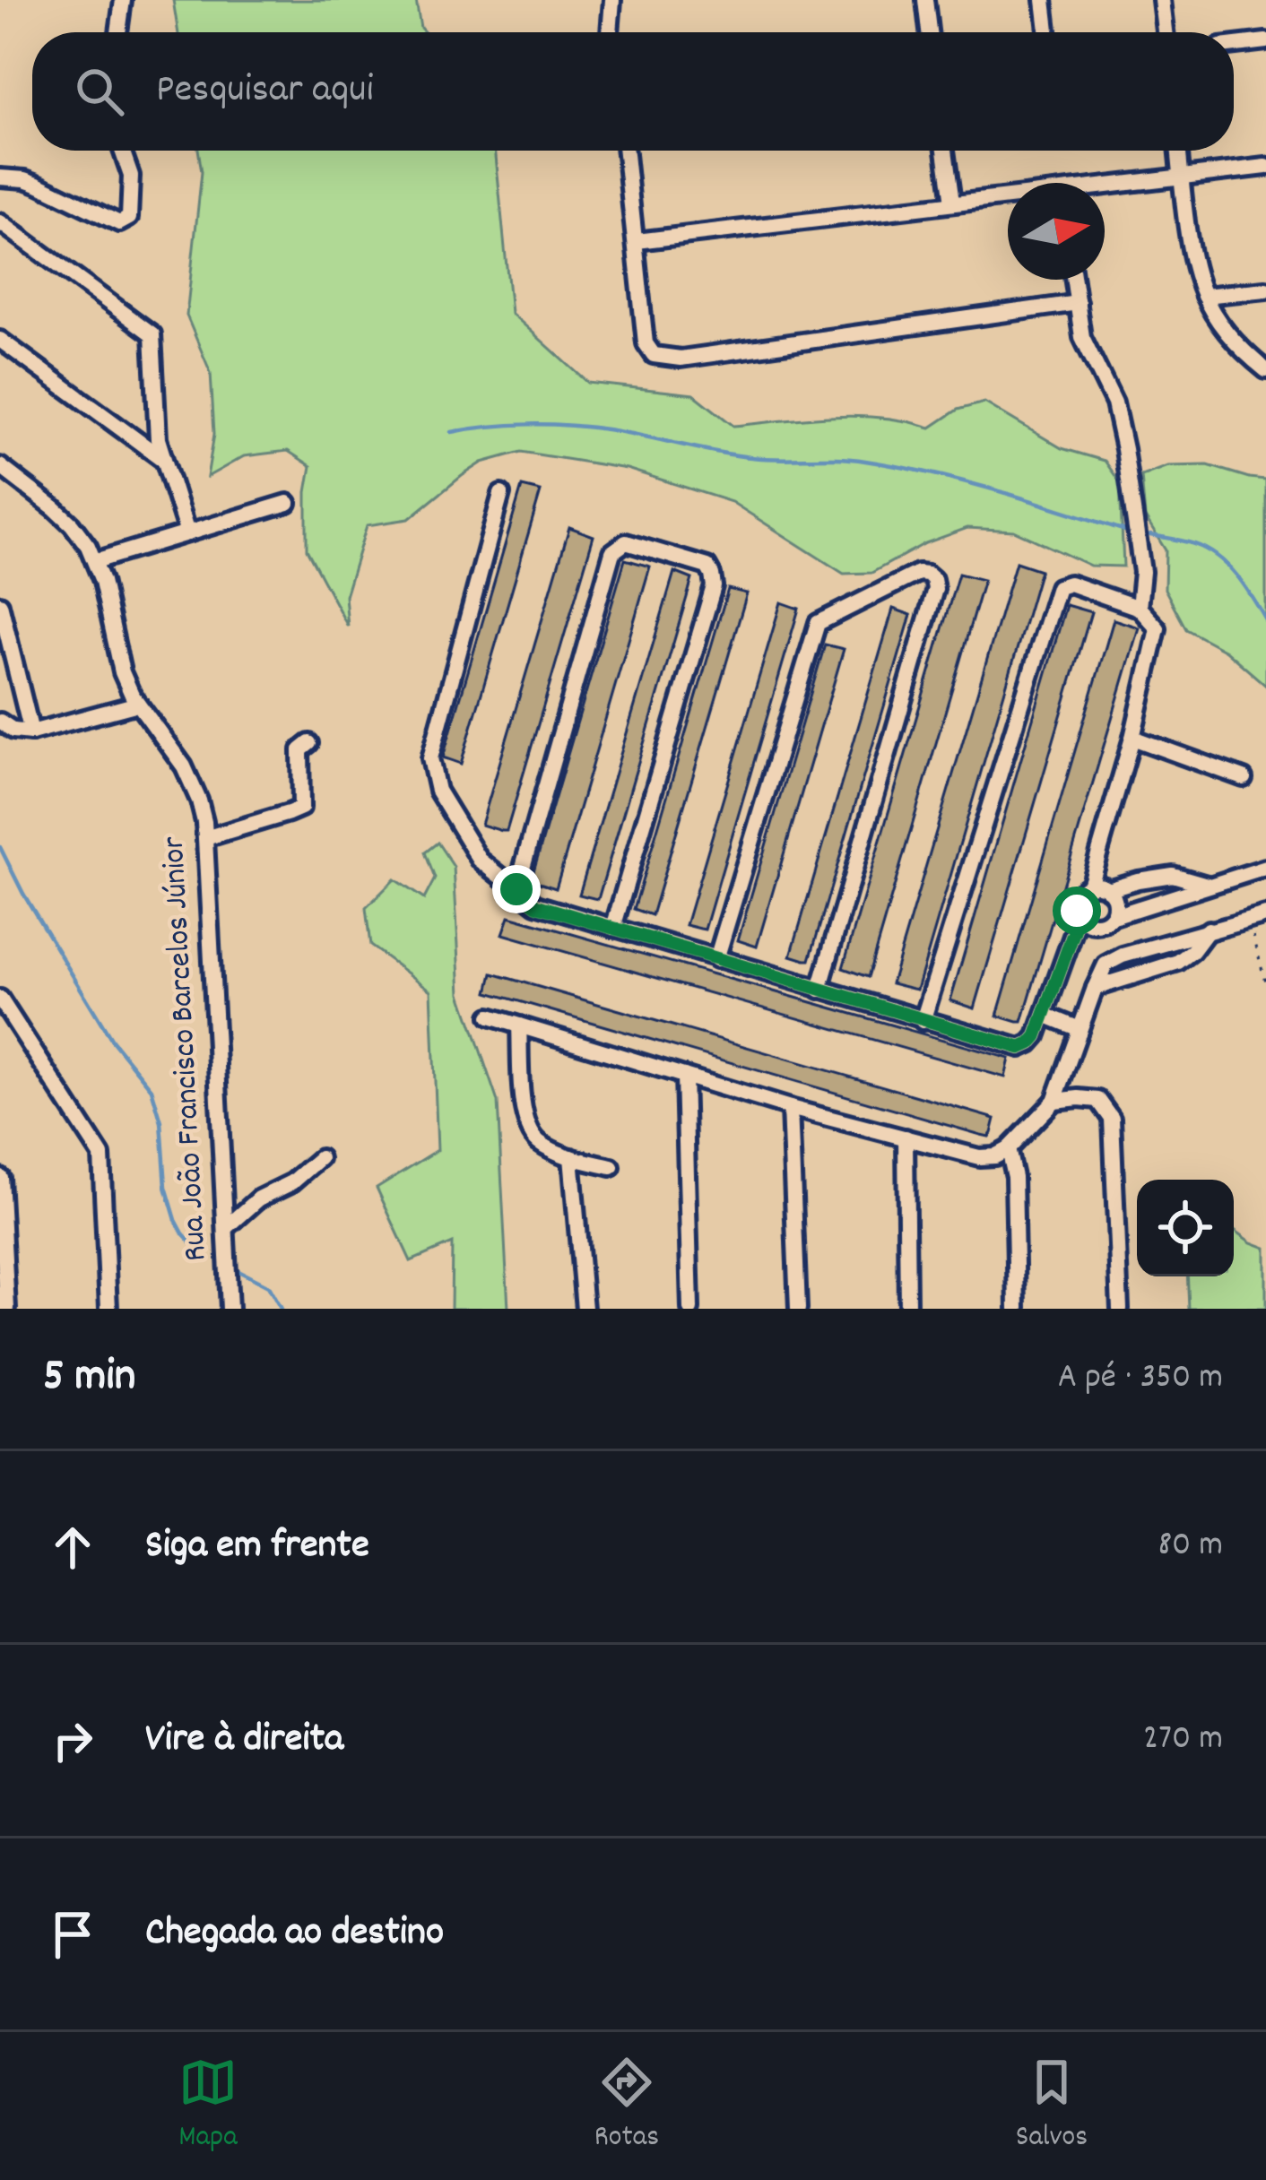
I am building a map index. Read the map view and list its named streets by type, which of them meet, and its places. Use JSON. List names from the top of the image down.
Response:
{
  "streets": {
    "street": ["Rua João Francisco Barcelos Júnior"]
  },
  "north": "right",
  "page": {
    "search": "Pesquisar aqui",
    "heading": ["5 min", "A pé · 350 m"],
    "list": [
      ["Siga em frente", "80 m"],
      ["Vire à direita", "270 m"],
      "Chegada ao destino"
    ],
    "nav": ["Mapa", "Rotas", "Salvos"]
  }
}
